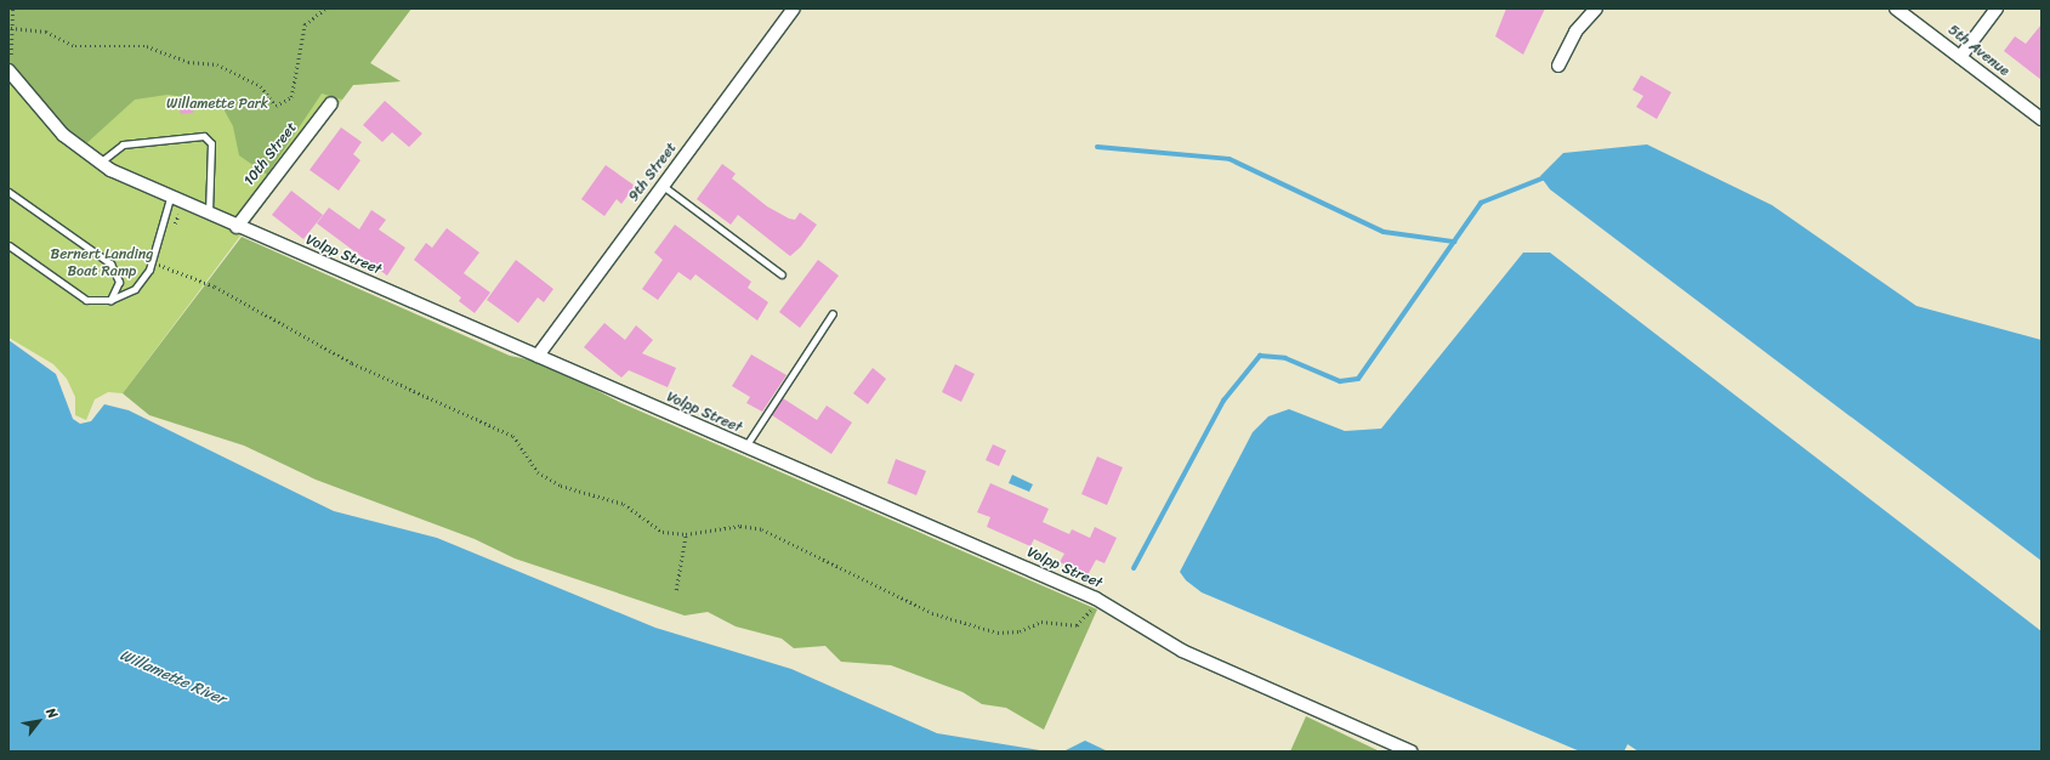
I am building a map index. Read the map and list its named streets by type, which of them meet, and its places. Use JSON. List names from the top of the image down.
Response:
{
  "streets": {
    "street": [
      "5th Avenue",
      "10th Street",
      "9th Street",
      "Volpp Street"
    ]
  },
  "crossings": [
    ["10th Street", "Volpp Street"],
    ["9th Street", "Volpp Street"]
  ],
  "water": ["Willamette River"],
  "parks": ["Willamette Park", "Bernert Landing Boat Ramp"],
  "north": "top right"
}
